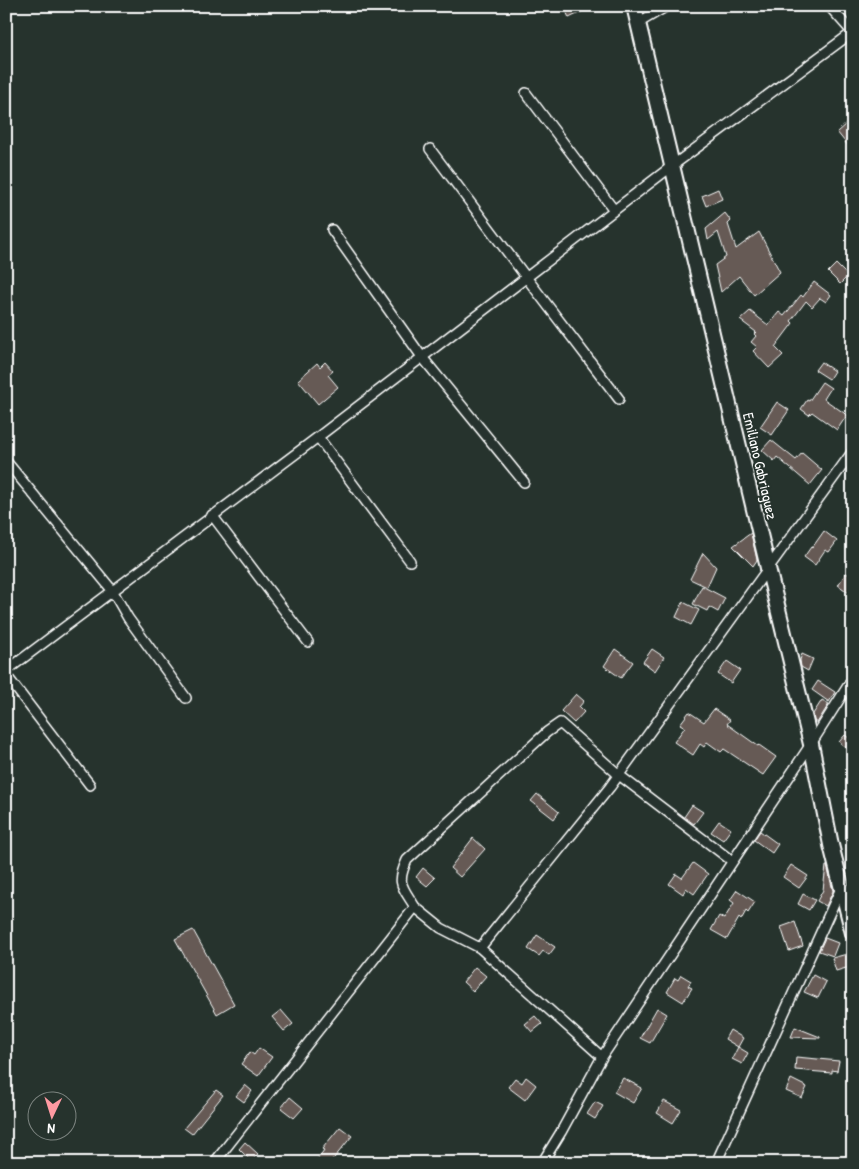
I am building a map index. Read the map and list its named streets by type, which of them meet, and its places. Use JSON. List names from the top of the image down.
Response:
{
  "streets": {
    "main road": ["Emiliano Gabriaguez"]
  },
  "north": "bottom"
}
